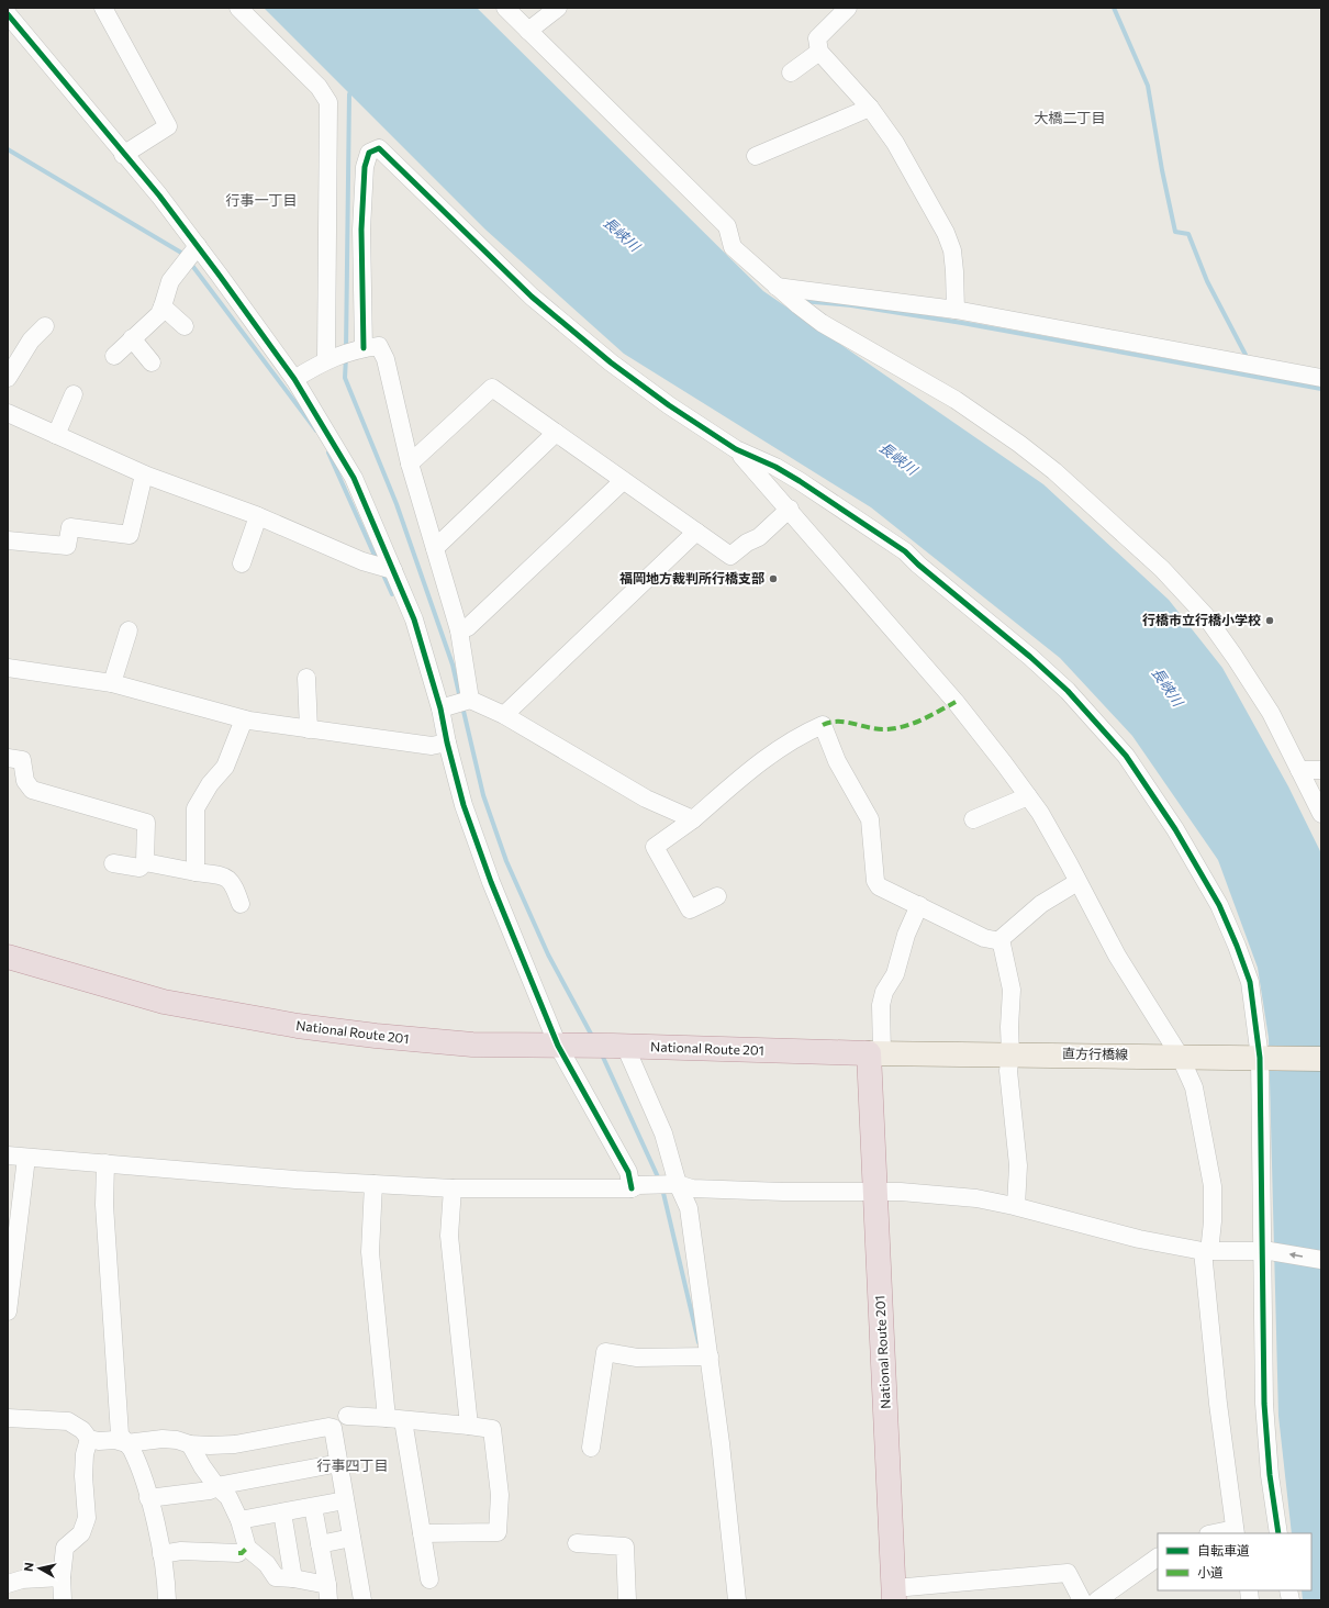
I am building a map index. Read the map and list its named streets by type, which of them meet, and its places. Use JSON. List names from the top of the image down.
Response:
{
  "streets": {
    "highway": ["National Route 201"],
    "main road": ["直方行橋線"]
  },
  "crossings": [
    ["National Route 201", "直方行橋線"]
  ],
  "districts": ["大橋二丁目", "行事一丁目", "行事四丁目"],
  "water": ["長峡川"],
  "places": ["福岡地方裁判所行橋支部", "行橋市立行橋小学校"],
  "legend": ["自転車道", "小道"],
  "north": "left"
}
